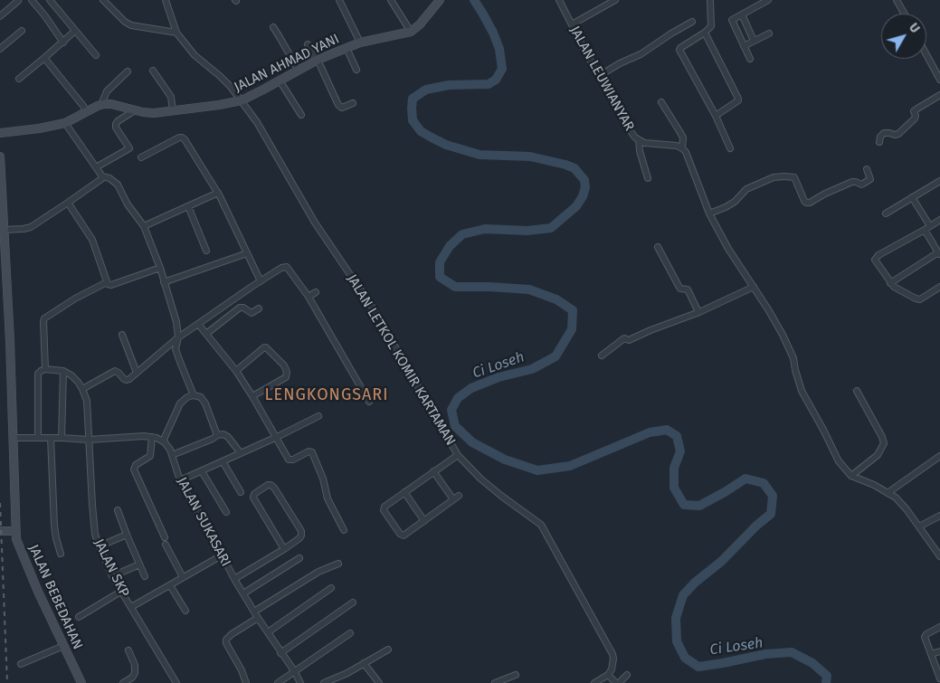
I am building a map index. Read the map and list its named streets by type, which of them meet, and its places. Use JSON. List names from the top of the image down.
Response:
{
  "streets": {
    "street": [
      "JALAN AHMAD YANI",
      "JALAN LEUWIANYAR",
      "JALAN LETKOL KOMIR KARTAMAN",
      "JALAN SUKASARI",
      "JALAN SKP",
      "JALAN BEBEDAHAN"
    ]
  },
  "crossings": [
    ["JALAN AHMAD YANI", "JALAN LETKOL KOMIR KARTAMAN"]
  ],
  "districts": ["LENGKONGSARI"],
  "water": ["Ci Loseh"],
  "north": "top right"
}
